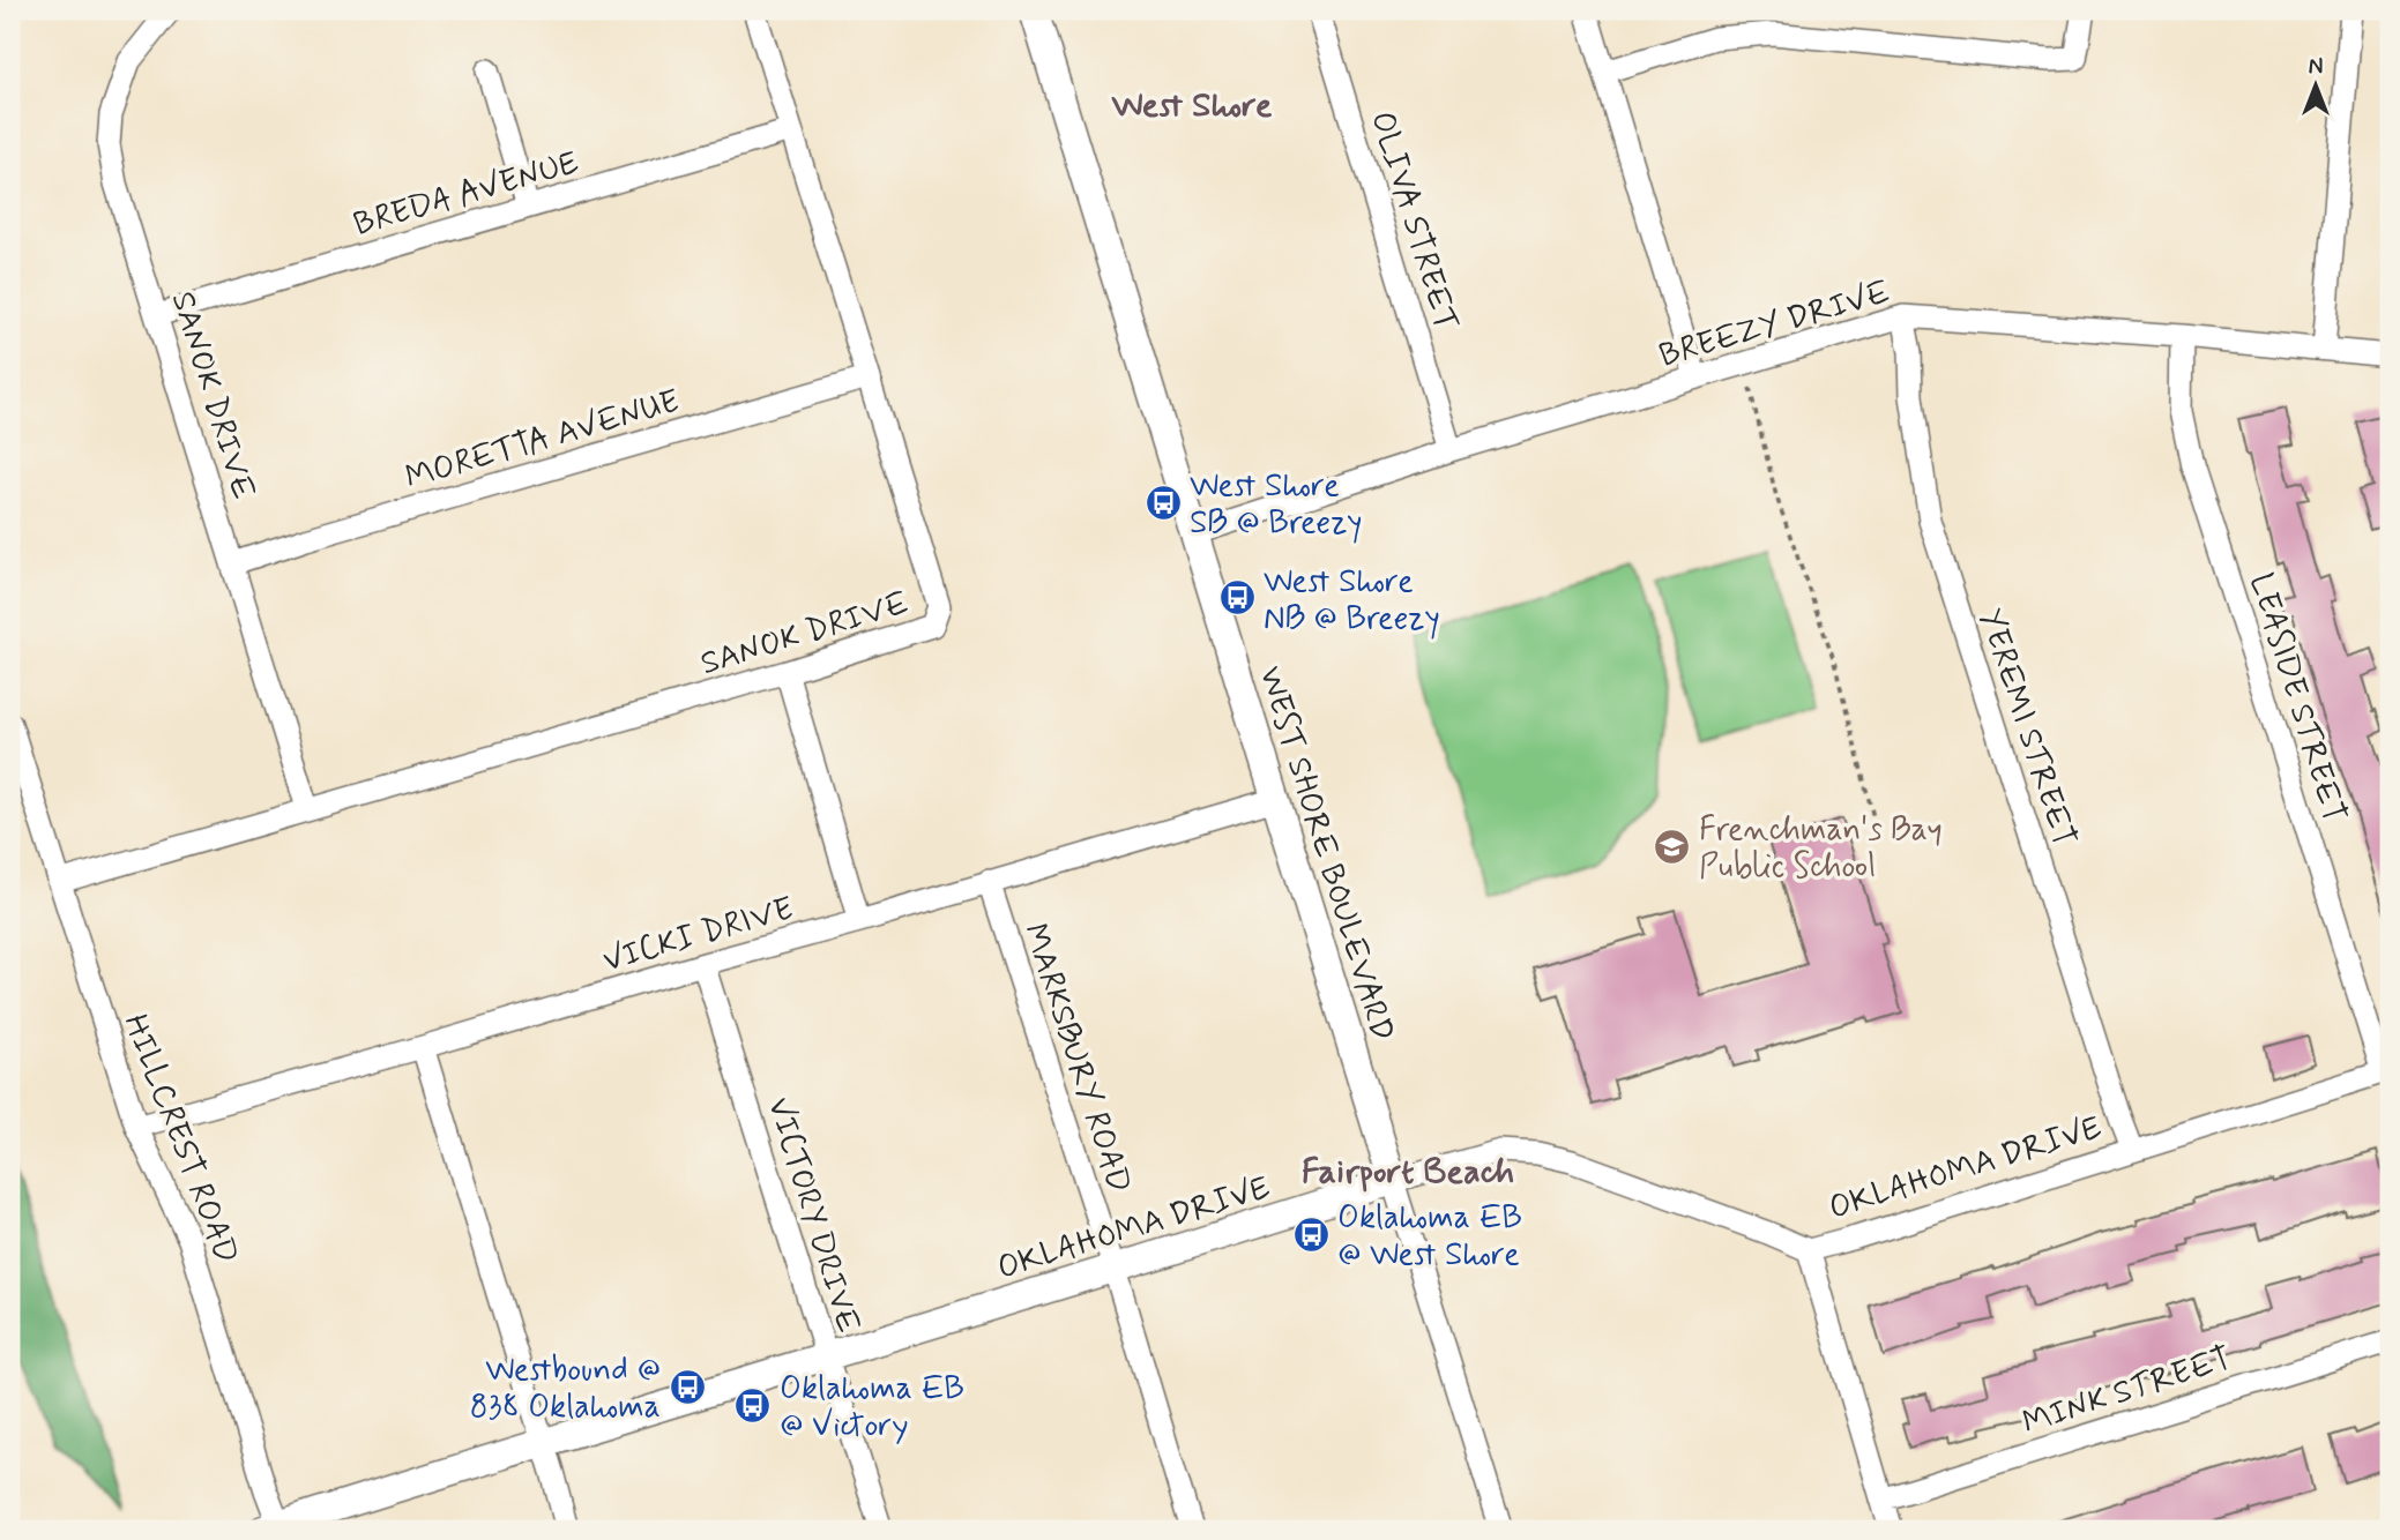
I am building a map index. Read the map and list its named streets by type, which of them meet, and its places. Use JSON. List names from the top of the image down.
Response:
{
  "streets": {
    "street": [
      "BREDA AVENUE",
      "OLIVA STREET",
      "BREEZY DRIVE",
      "SANOK DRIVE",
      "MORETTA AVENUE",
      "LEASIDE STREET",
      "YEREMI STREET",
      "WEST SHORE BOULEVARD",
      "VICKI DRIVE",
      "MARKSBURY ROAD",
      "HILLCREST ROAD",
      "OKLAHOMA DRIVE",
      "VICTORY DRIVE",
      "MINK STREET"
    ]
  },
  "crossings": [
    ["BREDA AVENUE", "SANOK DRIVE"],
    ["OLIVA STREET", "BREEZY DRIVE"],
    ["BREEZY DRIVE", "LEASIDE STREET"],
    ["BREEZY DRIVE", "YEREMI STREET"],
    ["BREEZY DRIVE", "WEST SHORE BOULEVARD"],
    ["SANOK DRIVE", "MORETTA AVENUE"],
    ["SANOK DRIVE", "HILLCREST ROAD"],
    ["LEASIDE STREET", "OKLAHOMA DRIVE"],
    ["YEREMI STREET", "OKLAHOMA DRIVE"],
    ["WEST SHORE BOULEVARD", "VICKI DRIVE"],
    ["WEST SHORE BOULEVARD", "OKLAHOMA DRIVE"],
    ["VICKI DRIVE", "MARKSBURY ROAD"],
    ["VICKI DRIVE", "HILLCREST ROAD"],
    ["VICKI DRIVE", "VICTORY DRIVE"],
    ["MARKSBURY ROAD", "OKLAHOMA DRIVE"],
    ["HILLCREST ROAD", "OKLAHOMA DRIVE"],
    ["OKLAHOMA DRIVE", "VICTORY DRIVE"]
  ],
  "districts": ["West Shore", "Fairport Beach"],
  "places": {
    "bus stop": [
      "West Shore SB @ Breezy",
      "West Shore NB @ Breezy",
      "Oklahoma EB @ West Shore",
      "Westbound @ 838 Oklahoma",
      "Oklahoma EB @ Victory"
    ],
    "school or university": ["Frenchman's Bay Public School"]
  },
  "north": "top"
}
